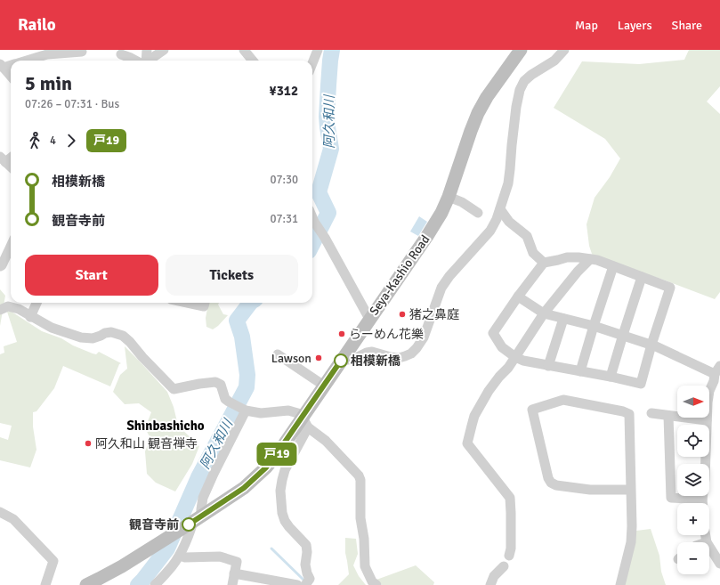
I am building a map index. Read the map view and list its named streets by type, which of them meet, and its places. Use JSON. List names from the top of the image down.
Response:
{
  "streets": {
    "main road": ["Seya-Kashio Road"]
  },
  "districts": ["Shinbashicho"],
  "water": ["阿久和川"],
  "places": [
    "猪之鼻庭",
    "らーめん花樂",
    "Lawson",
    "相模新橋",
    "阿久和山 観音禅寺",
    "観音寺前"
  ],
  "lines": ["bus line 戸19"],
  "north": "right",
  "page": {
    "header": "Railo",
    "nav": ["Map", "Layers", "Share"],
    "on_map": "戸19",
    "heading": ["5 min", "07:26 – 07:31 · Bus", "¥312"],
    "legs": ["4", "戸19"],
    "list": [
      {
        "name": "相模新橋",
        "value": "07:30"
      },
      {
        "name": "観音寺前",
        "value": "07:31"
      }
    ],
    "buttons": ["Start", "Tickets"],
    "map_buttons": ["+", "−"]
  }
}
